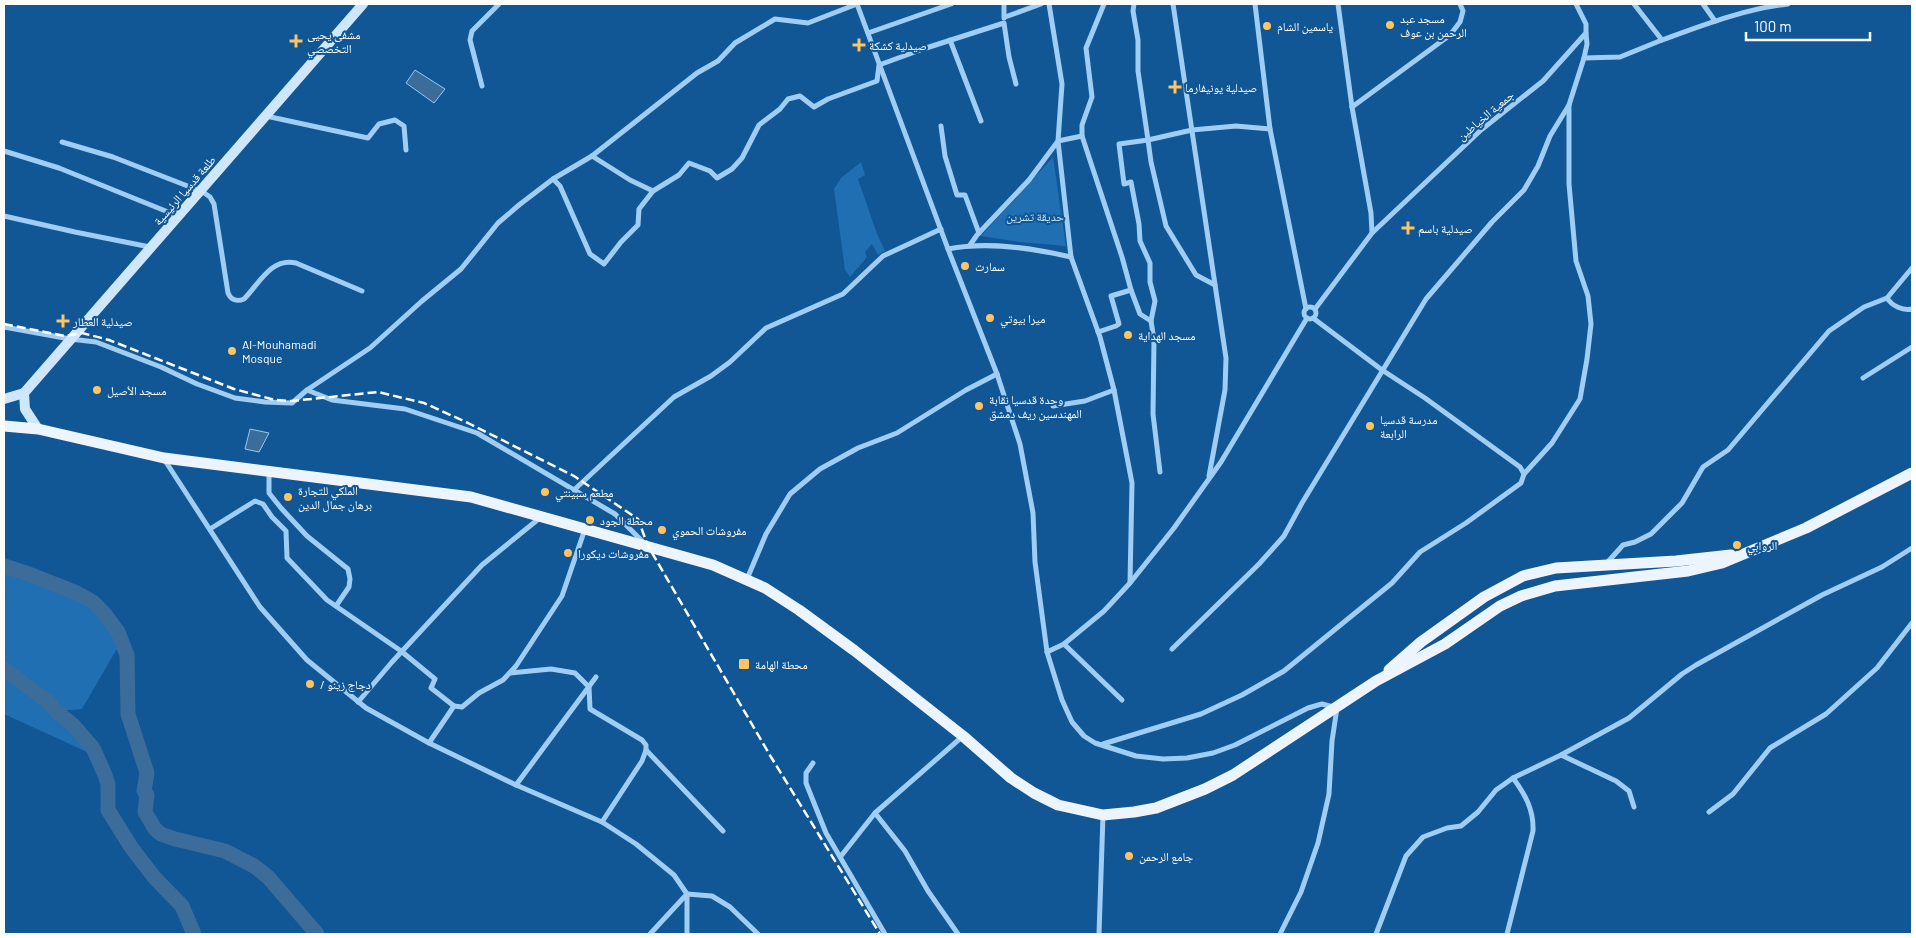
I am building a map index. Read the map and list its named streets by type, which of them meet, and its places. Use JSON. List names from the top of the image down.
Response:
{
  "streets": {
    "main road": ["طلعة قدسيا الرئيسية"],
    "street": ["جمعية الخياطين"]
  },
  "parks": ["حديقة تشرين"],
  "places": {
    "other": [
      "مسجد عبد الرحمن بن عوف",
      "ياسمين الشام",
      "سمارت",
      "ميرا بيوتي",
      "مسجد الهداية",
      "Al-Mouhamadi Mosque",
      "مسجد الأصيل",
      "وحدة قدسيا نقابة المهندسين ريف دمشق",
      "مدرسة قدسيا الرابعة",
      "مطعم سبينتي",
      "الملكي للتجارة برهان جمال الدين",
      "محطة الجود",
      "مفروشات الحموي",
      "الروابي",
      "مفروشات ديكورا",
      "/ دجاج زينو",
      "جامع الرحمن"
    ],
    "health": [
      "مشفى يحيى التخصصي",
      "صيدلية كشكة",
      "صيدلية يونيفارما",
      "صيدلية باسم",
      "صيدلية العطار"
    ],
    "transit": ["محطة الهامة"]
  },
  "scale_bar": "100 m"
}
